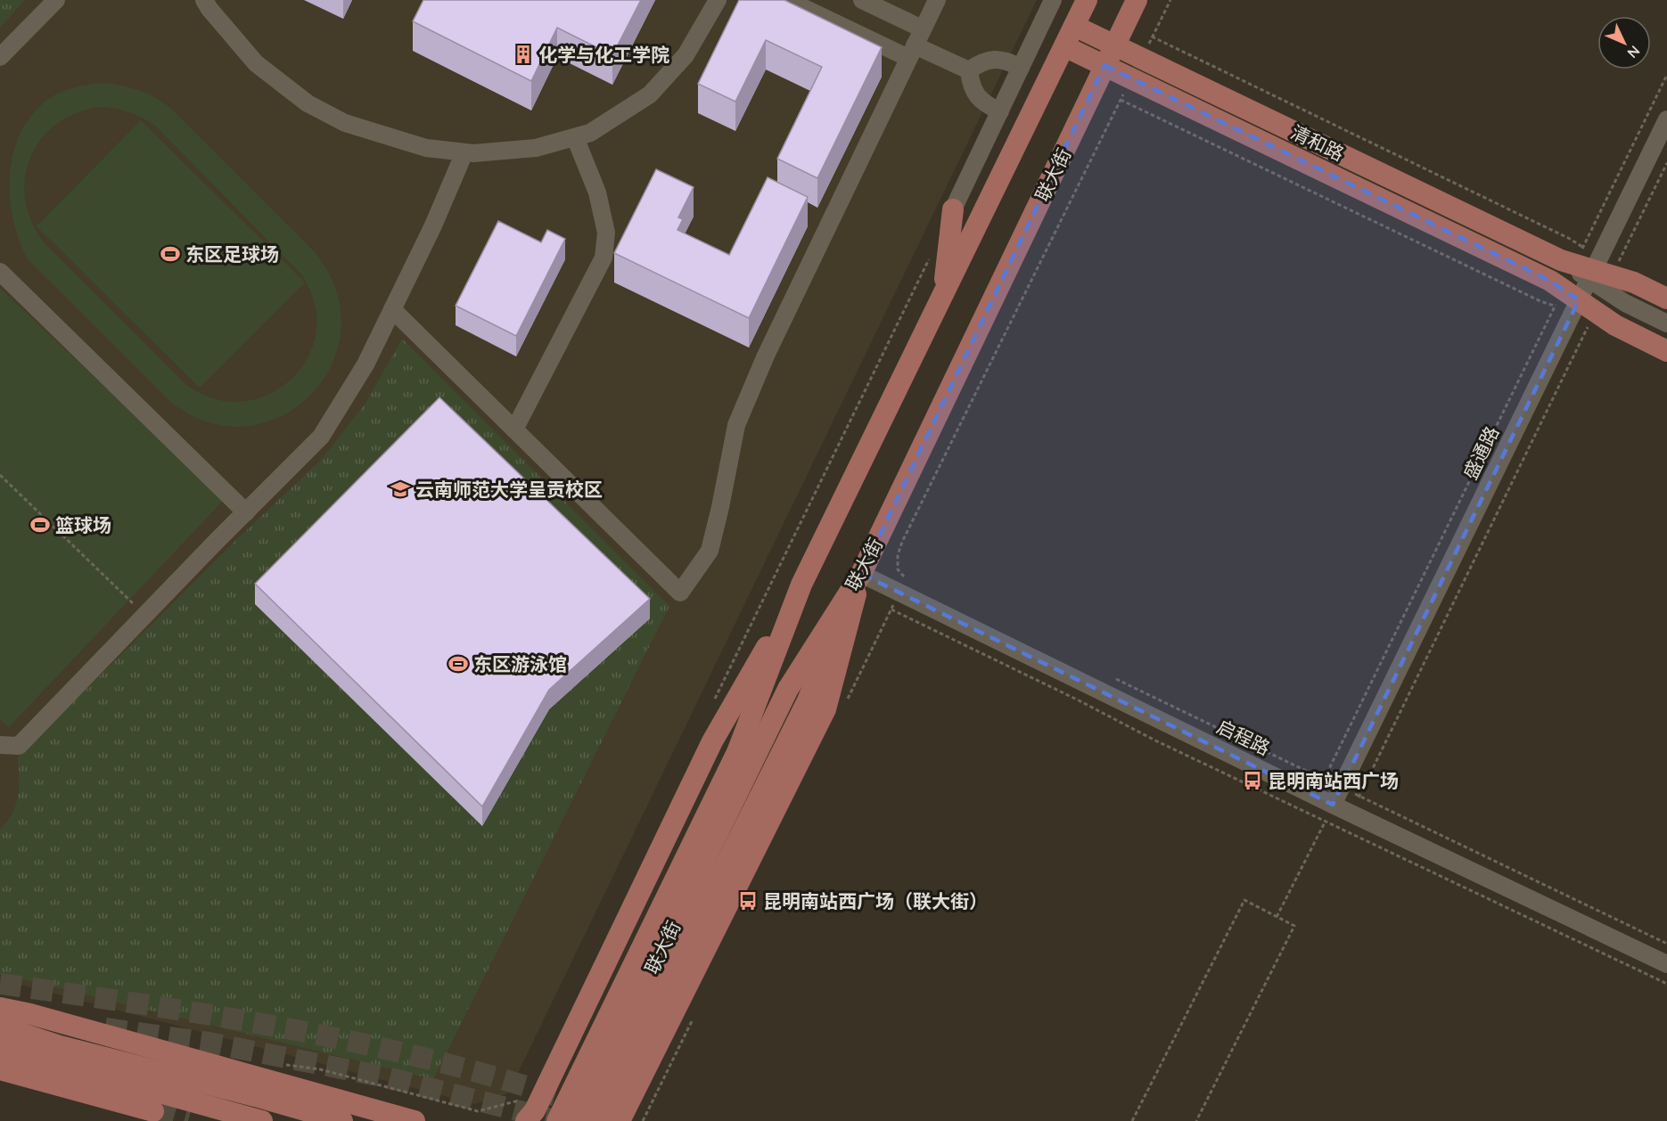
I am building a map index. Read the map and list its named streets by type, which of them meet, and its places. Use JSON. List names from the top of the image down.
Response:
{
  "streets": {
    "main road": ["清和路", "联大街"],
    "street": ["盛通路", "启程路"]
  },
  "crossings": [
    ["清和路", "联大街"],
    ["清和路", "盛通路"],
    ["联大街", "启程路"],
    ["盛通路", "启程路"]
  ],
  "places": {
    "building": ["化学与化工学院"],
    "sports": ["东区足球场", "篮球场", "东区游泳馆"],
    "school or university": ["云南师范大学呈贡校区"],
    "bus stop": ["昆明南站西广场", "昆明南站西广场（联大街）"]
  },
  "north": "bottom right"
}
